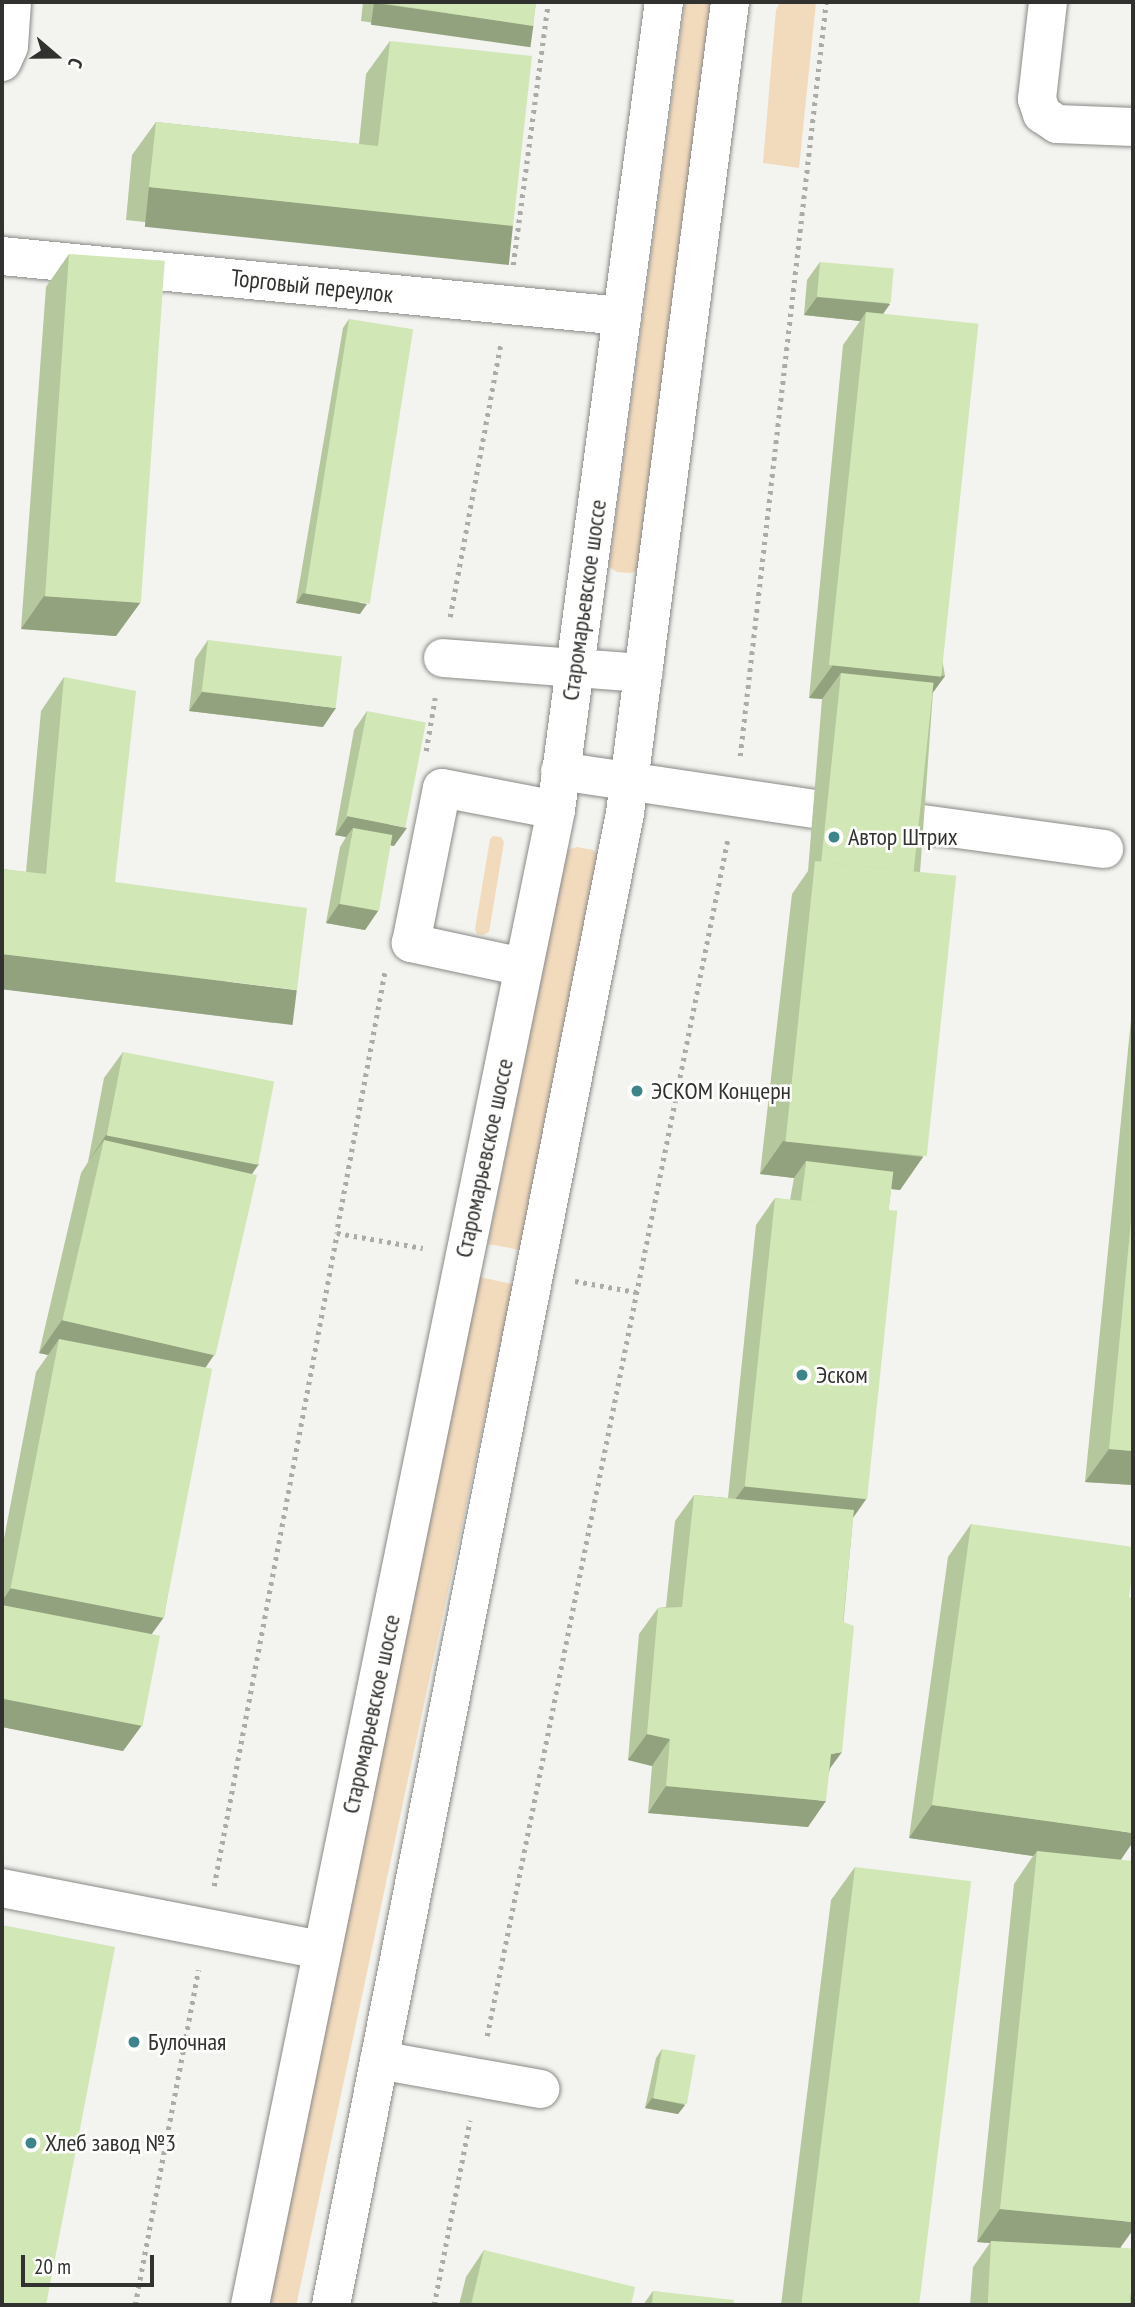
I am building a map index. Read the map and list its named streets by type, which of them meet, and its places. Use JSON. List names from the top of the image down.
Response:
{
  "streets": {
    "main road": ["Торговый переулок", "Старомарьевское шоссе"]
  },
  "crossings": [
    ["Торговый переулок", "Старомарьевское шоссе"]
  ],
  "places": [
    "Автор Штрих",
    "ЭСКОМ Концерн",
    "Эском",
    "Булочная",
    "Хлеб завод №3"
  ],
  "scale_bar": "20 m",
  "north": "right"
}
